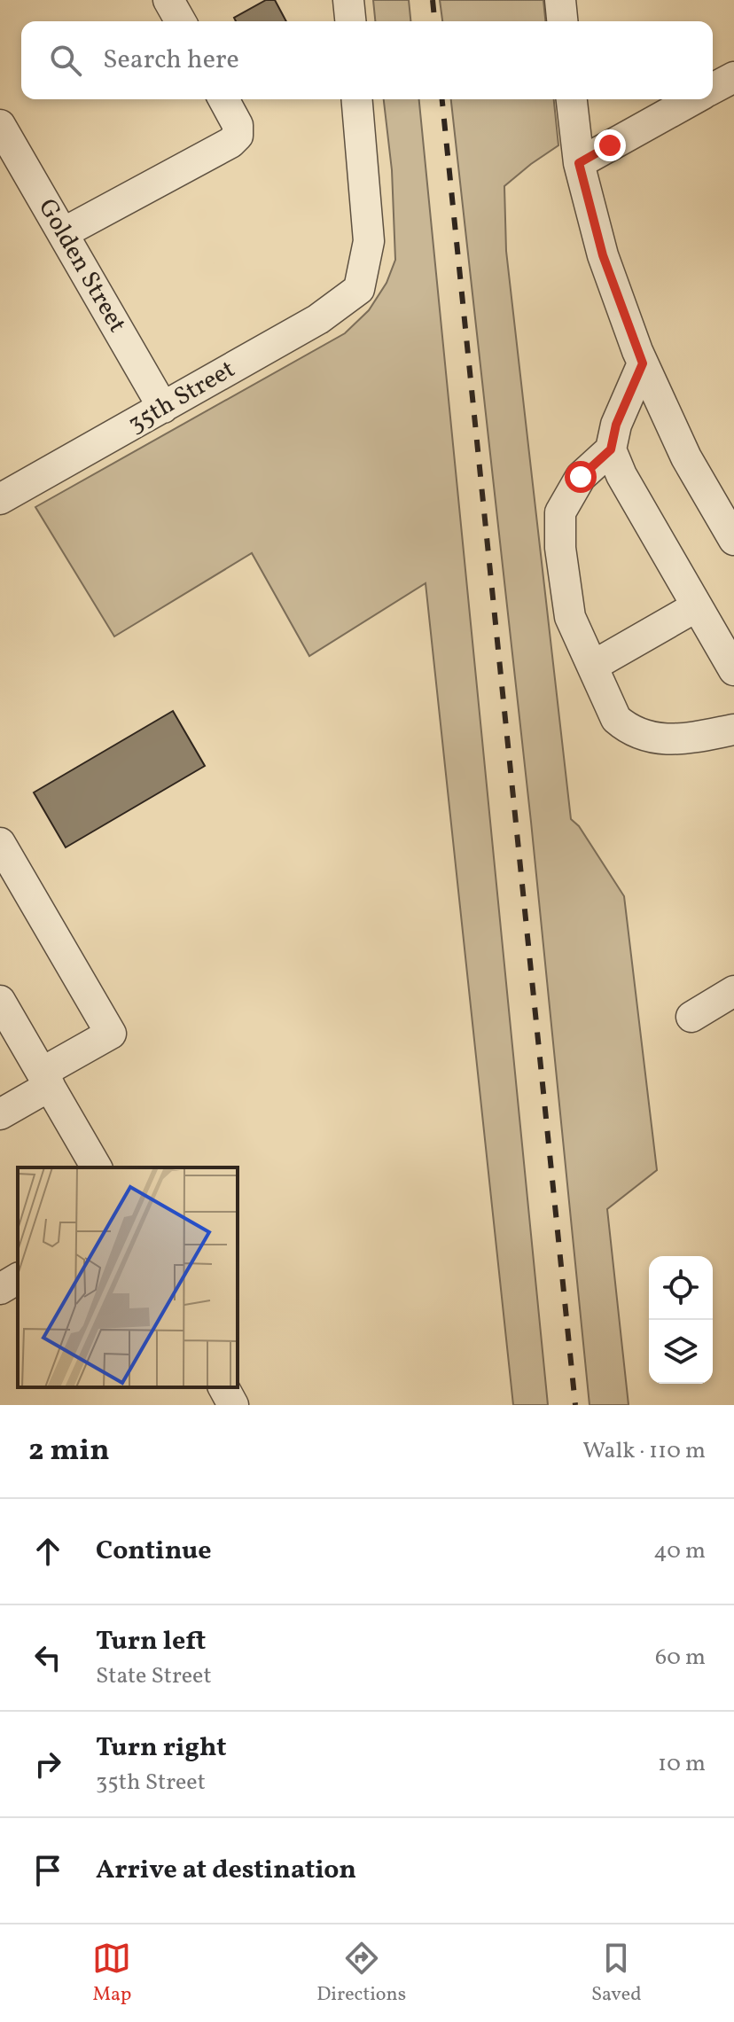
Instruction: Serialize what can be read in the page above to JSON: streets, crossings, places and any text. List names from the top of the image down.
{
  "streets": {
    "street": ["Golden Street", "35th Street"]
  },
  "crossings": [
    ["Golden Street", "35th Street"]
  ],
  "page": {
    "search": "Search here",
    "heading": ["2 min", "Walk · 110 m"],
    "list": [
      ["Continue", "40 m"],
      ["Turn left", "State Street", "60 m"],
      ["Turn right", "35th Street", "10 m"],
      "Arrive at destination"
    ],
    "nav": ["Map", "Directions", "Saved"]
  }
}
